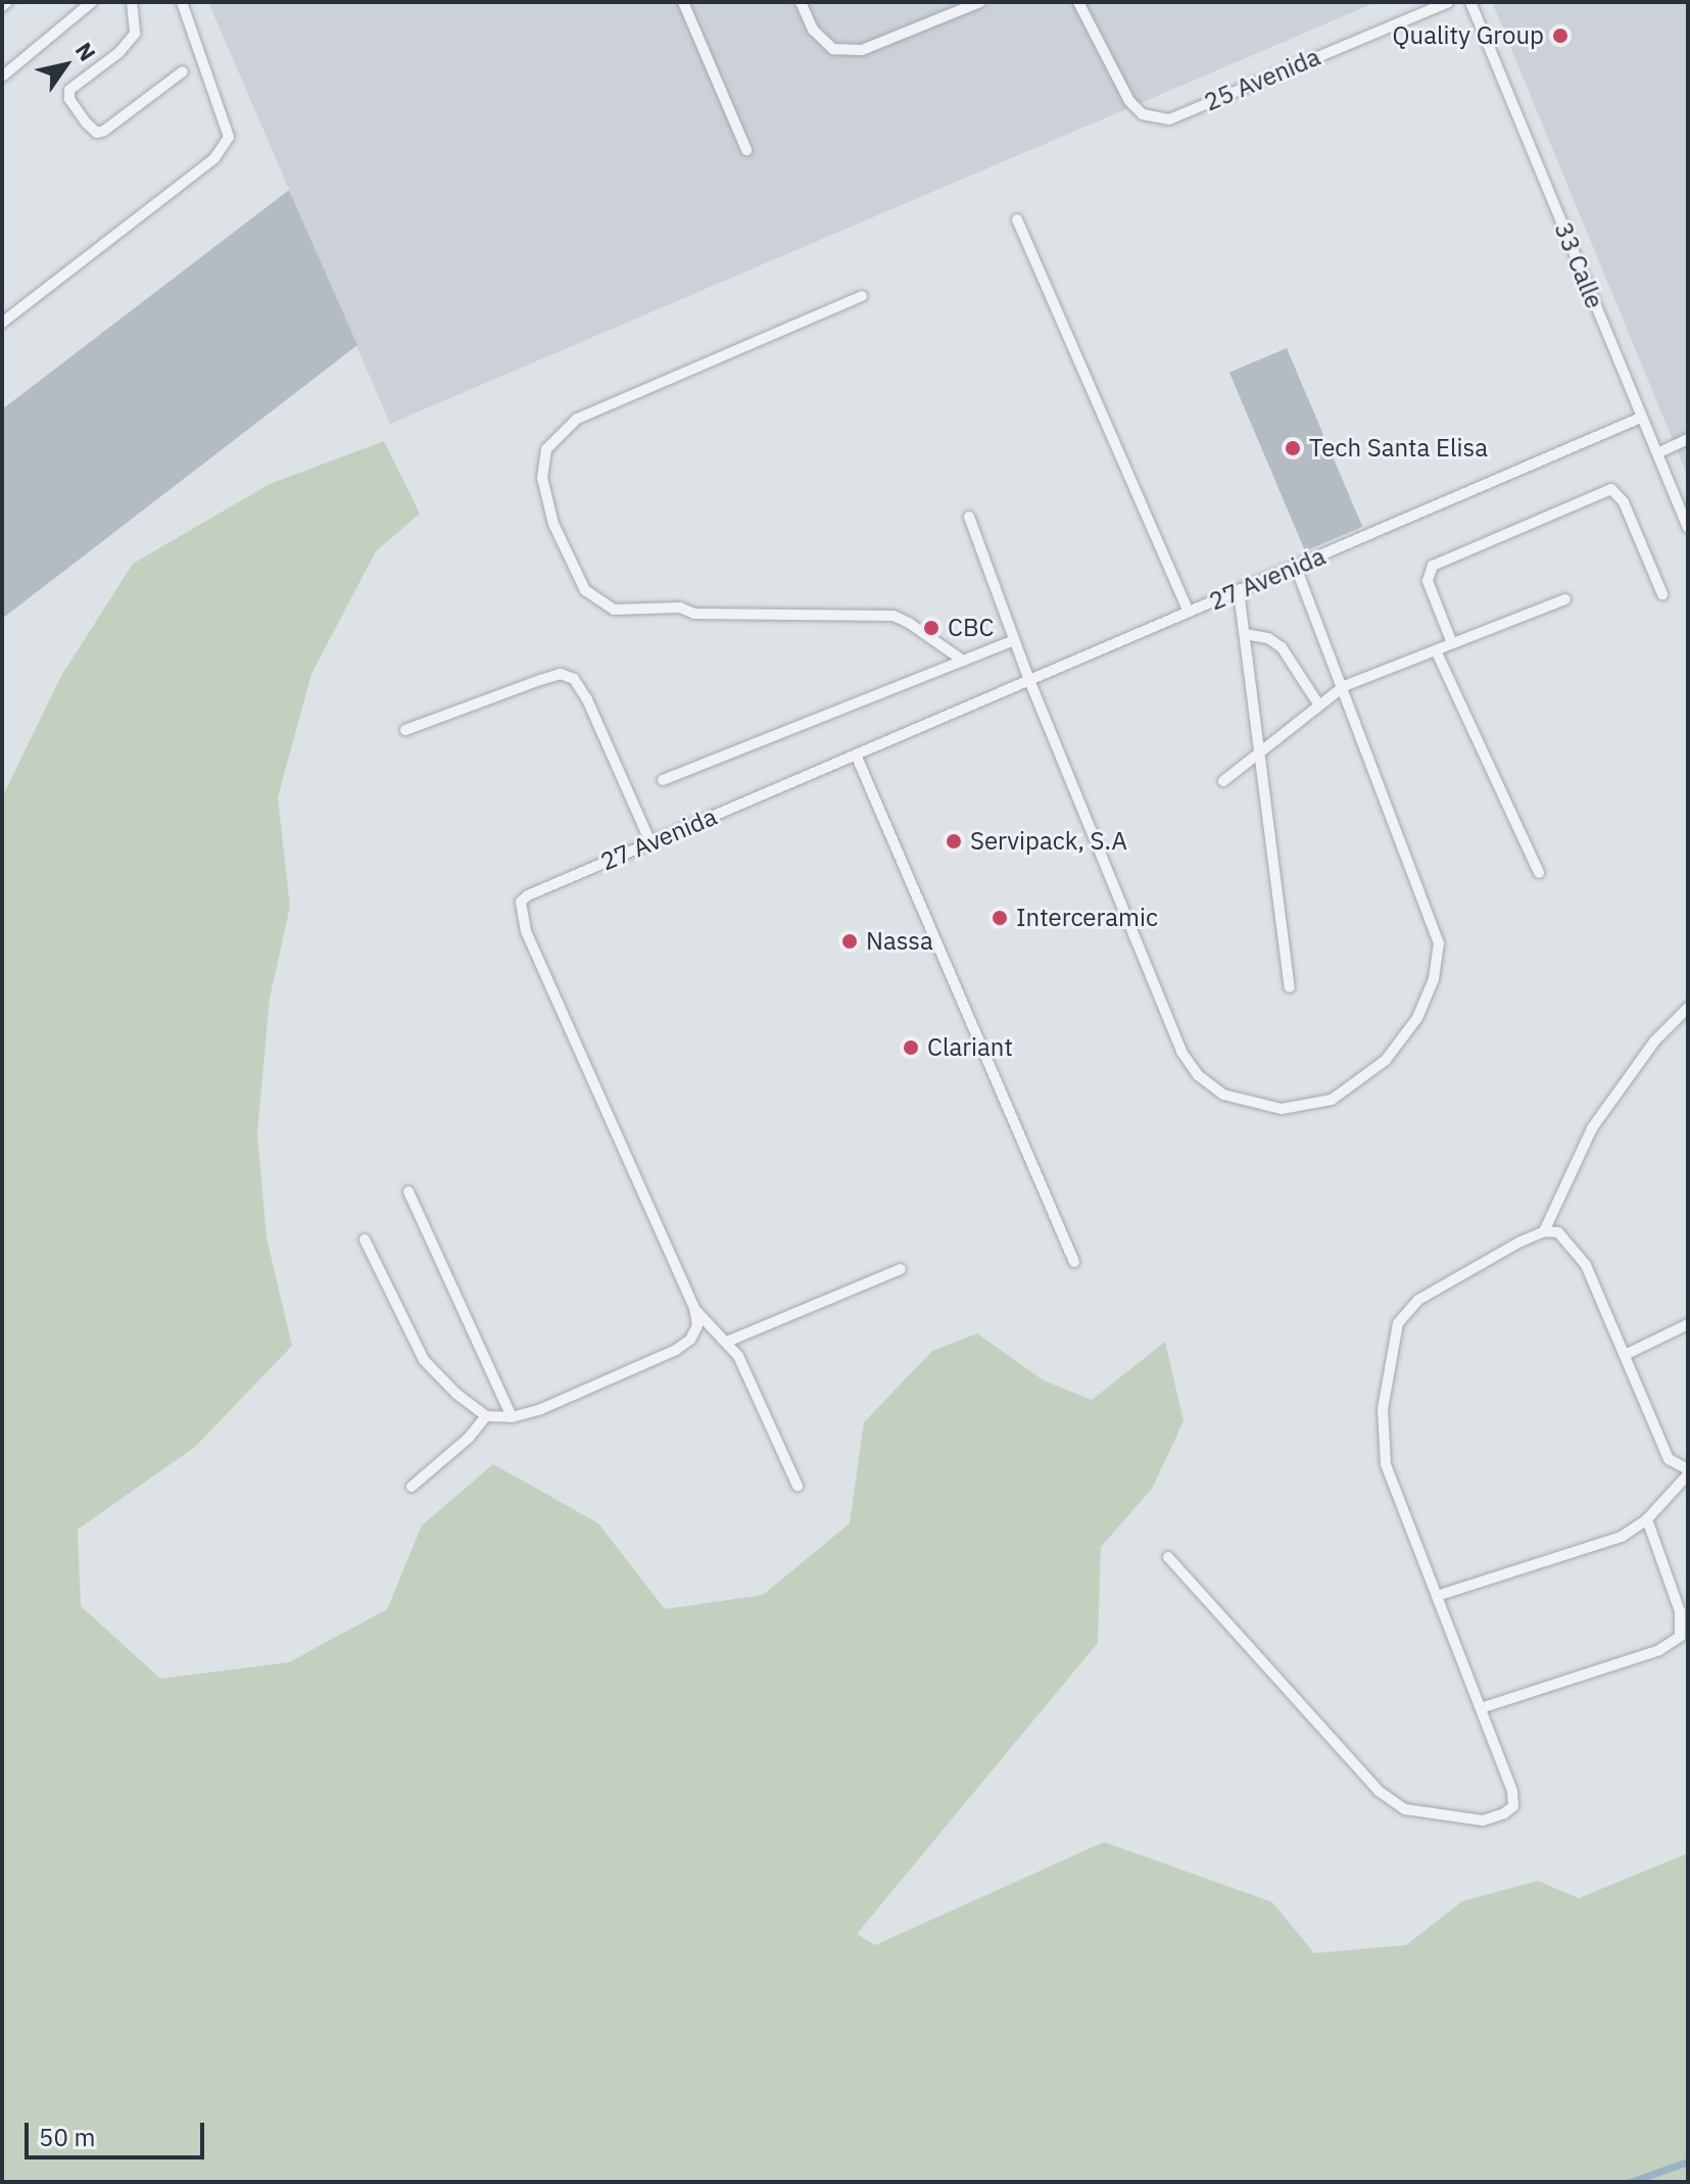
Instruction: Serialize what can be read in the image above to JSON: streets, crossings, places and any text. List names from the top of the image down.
{
  "streets": {
    "lane": ["25 Avenida", "33 Calle", "27 Avenida"]
  },
  "crossings": [
    ["33 Calle", "27 Avenida"]
  ],
  "places": [
    "Quality Group",
    "Tech Santa Elisa",
    "CBC",
    "Servipack, S.A",
    "Interceramic",
    "Nassa",
    "Clariant"
  ],
  "scale_bar": "50 m",
  "north": "top right"
}
